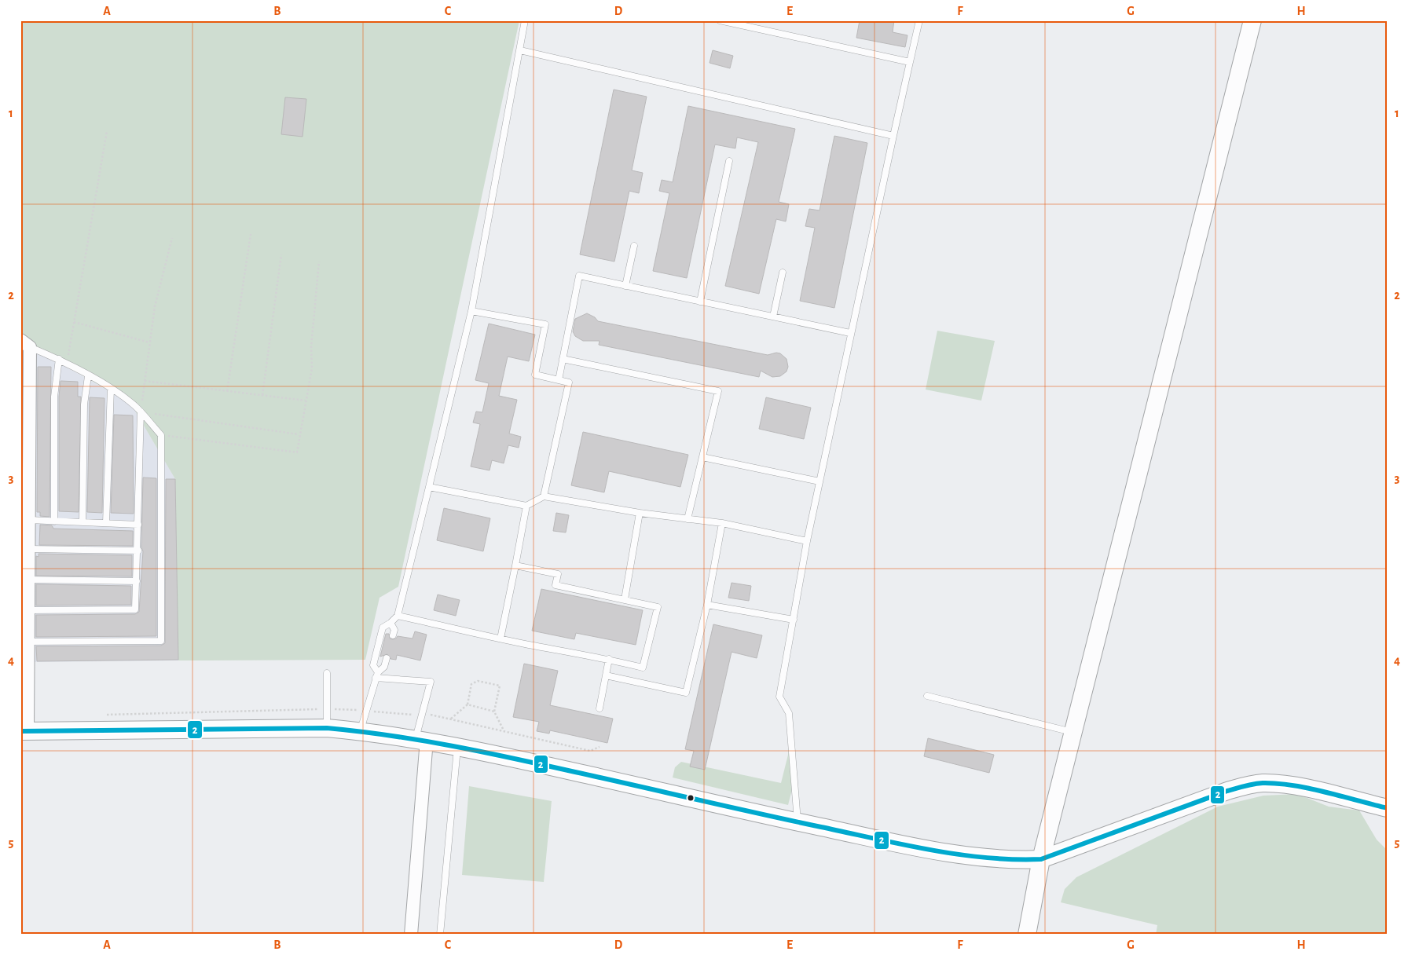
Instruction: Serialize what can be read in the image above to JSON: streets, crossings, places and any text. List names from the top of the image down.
{
  "lines": ["transit line 2"],
  "grid": {
    "columns": [
      "A",
      "B",
      "C",
      "D",
      "E",
      "F",
      "G",
      "H"
    ],
    "rows": [
      "1",
      "2",
      "3",
      "4",
      "5"
    ]
  }
}
